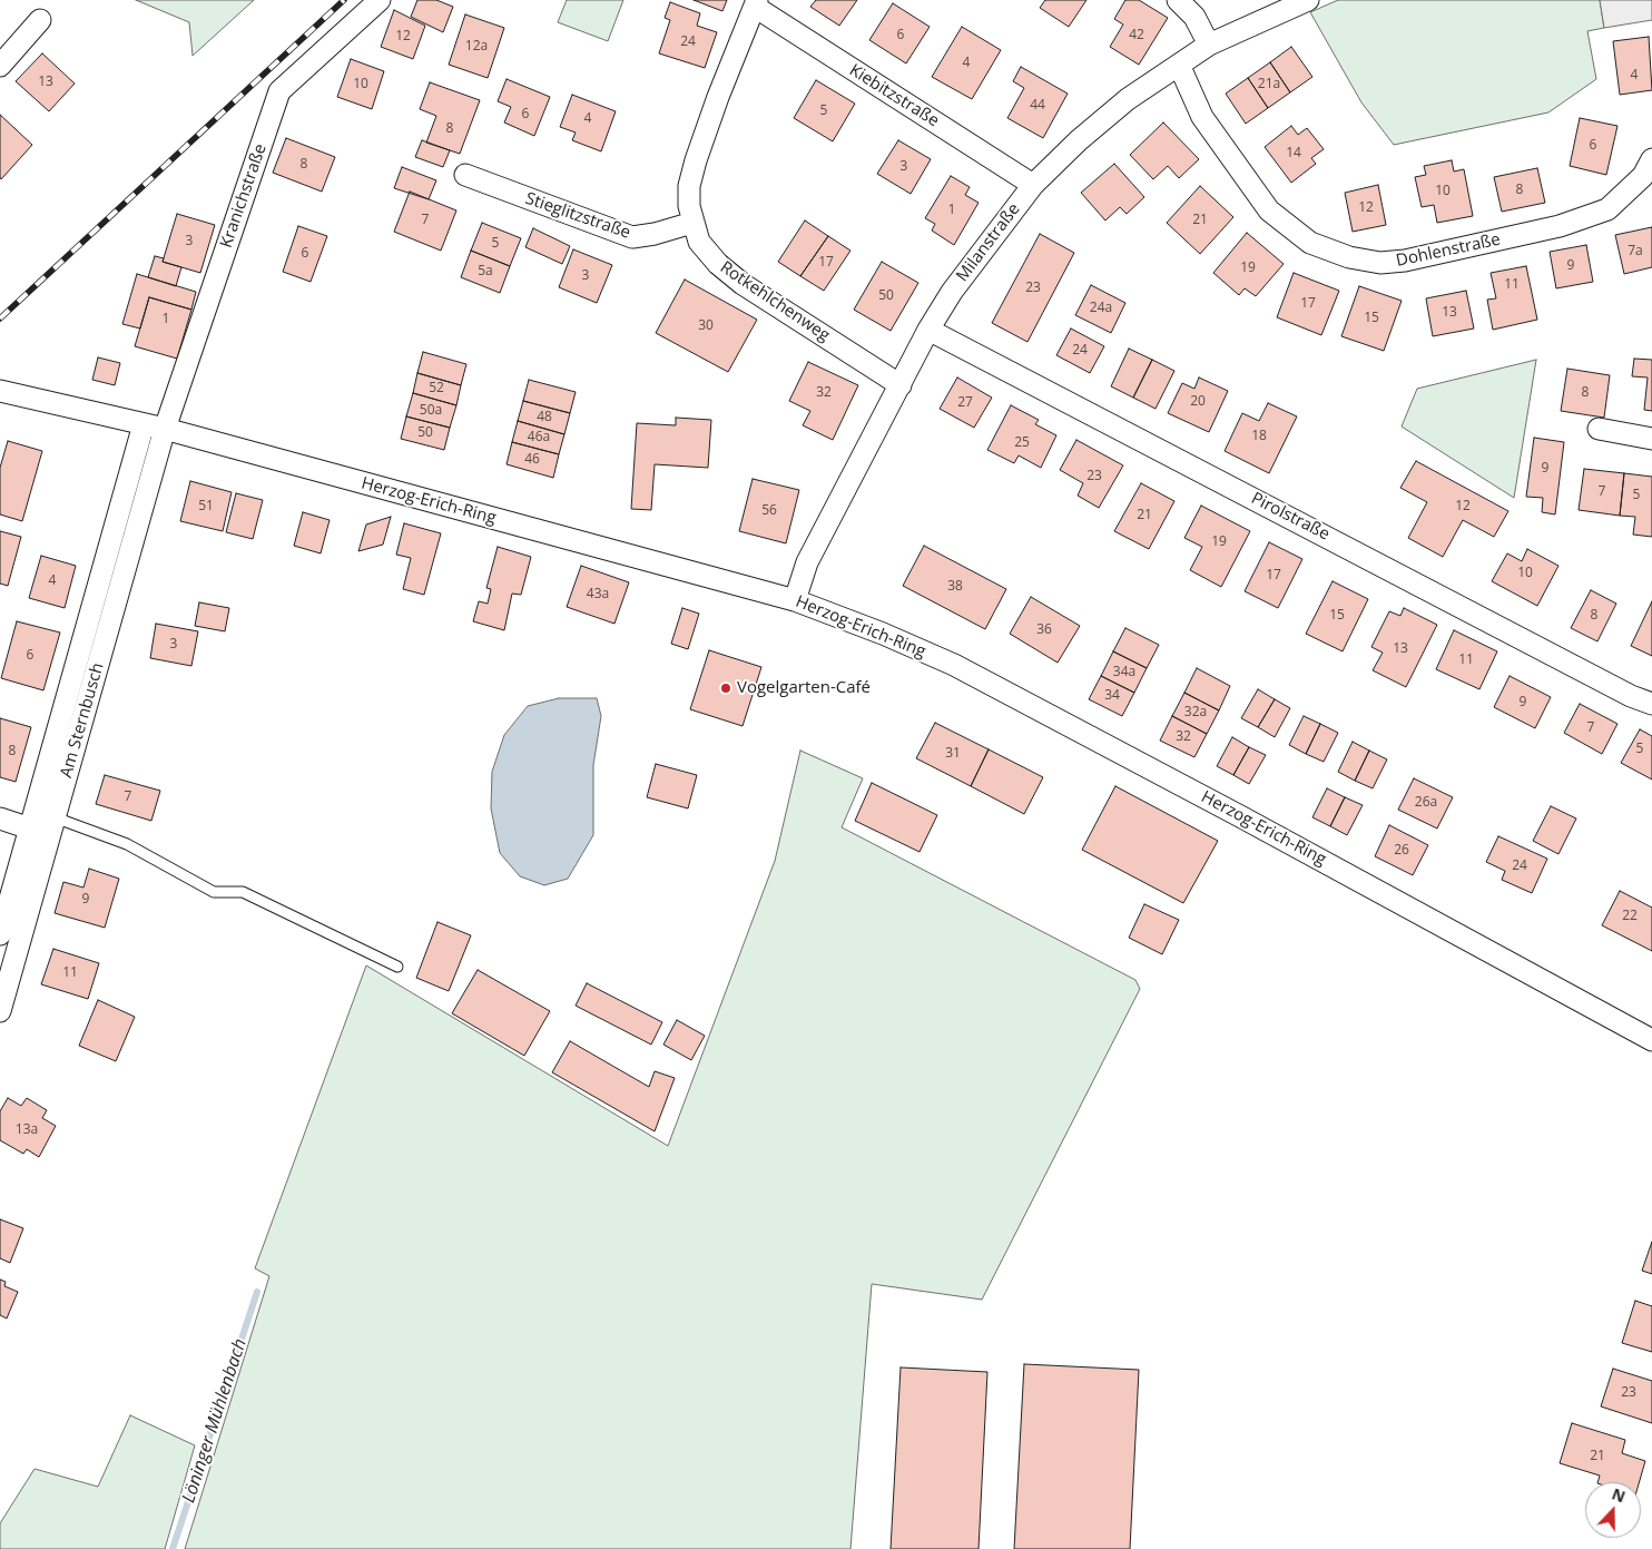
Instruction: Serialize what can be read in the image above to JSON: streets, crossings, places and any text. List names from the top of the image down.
{
  "streets": {
    "street": [
      "Kiebitzstraße",
      "Kranichstraße",
      "Stieglitzstraße",
      "Milanstraße",
      "Dohlenstraße",
      "Rotkehlchenweg",
      "Herzog-Erich-Ring",
      "Pirolstraße",
      "Am Sternbusch"
    ]
  },
  "crossings": [
    ["Kiebitzstraße", "Milanstraße"],
    ["Kiebitzstraße", "Rotkehlchenweg"],
    ["Kranichstraße", "Herzog-Erich-Ring"],
    ["Kranichstraße", "Am Sternbusch"],
    ["Stieglitzstraße", "Rotkehlchenweg"],
    ["Milanstraße", "Dohlenstraße"],
    ["Milanstraße", "Rotkehlchenweg"],
    ["Milanstraße", "Herzog-Erich-Ring"],
    ["Milanstraße", "Pirolstraße"],
    ["Herzog-Erich-Ring", "Am Sternbusch"]
  ],
  "water": ["Löninger Mühlenbach"],
  "places": ["Vogelgarten-Café"],
  "house_numbers": [
    "6",
    "42",
    "12",
    "24",
    "12a",
    "4",
    "4",
    "13",
    "10",
    "21a",
    "44",
    "5",
    "6",
    "4",
    "8",
    "6",
    "14",
    "8",
    "3",
    "8",
    "10",
    "12",
    "1",
    "7",
    "21",
    "3",
    "5",
    "7a",
    "6",
    "17",
    "9",
    "19",
    "5a",
    "3",
    "11",
    "23",
    "50",
    "17",
    "24a",
    "13",
    "15",
    "1",
    "30",
    "24",
    "52",
    "32",
    "8",
    "20",
    "27",
    "50a",
    "48",
    "50",
    "18",
    "46a",
    "25",
    "46",
    "9",
    "23",
    "7",
    "5",
    "51",
    "12",
    "56",
    "21",
    "19",
    "10",
    "17",
    "4",
    "38",
    "43a",
    "15",
    "8",
    "36",
    "3",
    "13",
    "6",
    "11",
    "34a",
    "34",
    "9",
    "32a",
    "7",
    "32",
    "5",
    "8",
    "31",
    "7",
    "26a",
    "26",
    "24",
    "9",
    "22",
    "11",
    "13a",
    "23",
    "21"
  ],
  "north": "top"
}
